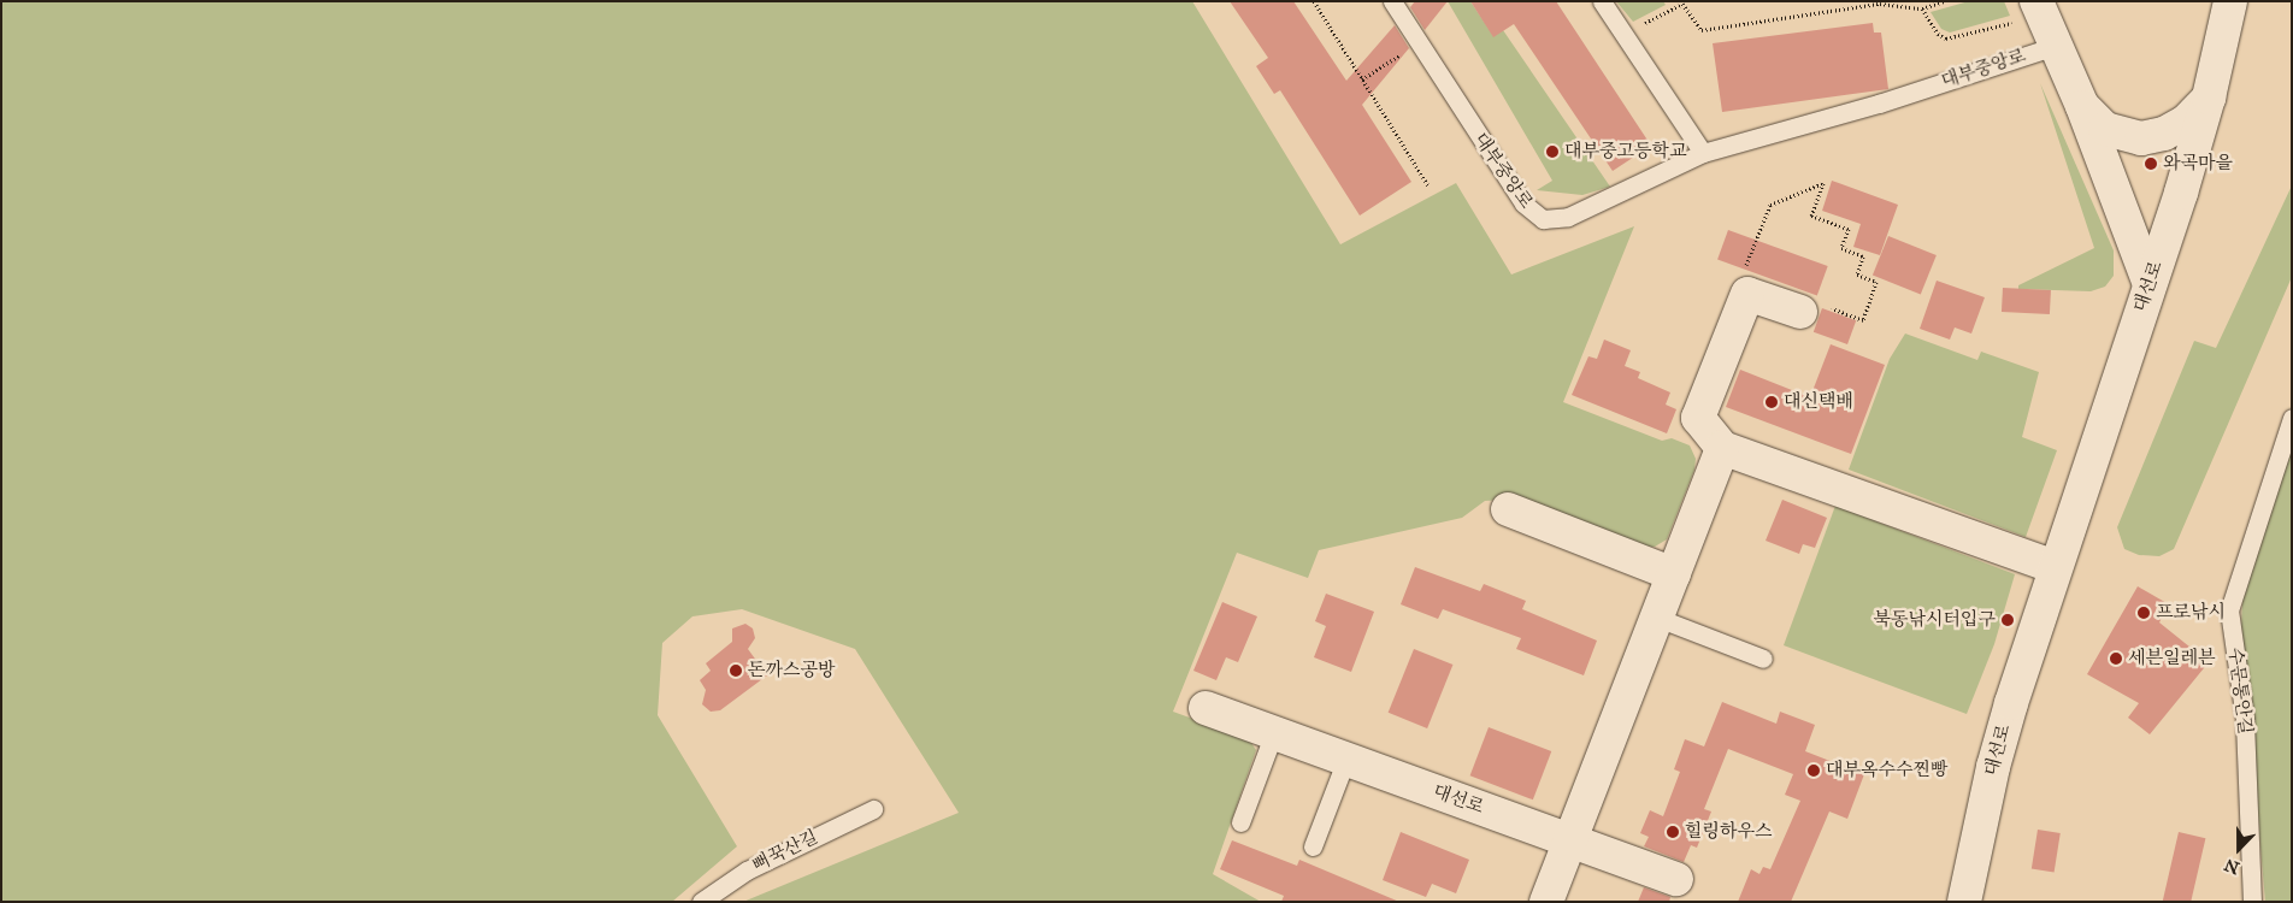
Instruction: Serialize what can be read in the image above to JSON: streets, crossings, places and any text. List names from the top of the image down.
{
  "streets": {
    "street": ["대선로"],
    "lane": ["대부중앙로", "수문통안길", "뻐꾹산길"]
  },
  "places": [
    "대부중고등학교",
    "와곡마을",
    "대신택배",
    "프로낚시",
    "북동낚시터입구",
    "세븐일레븐",
    "돈까스공방",
    "대부옥수수찐빵",
    "힐링하우스"
  ],
  "north": "bottom"
}
